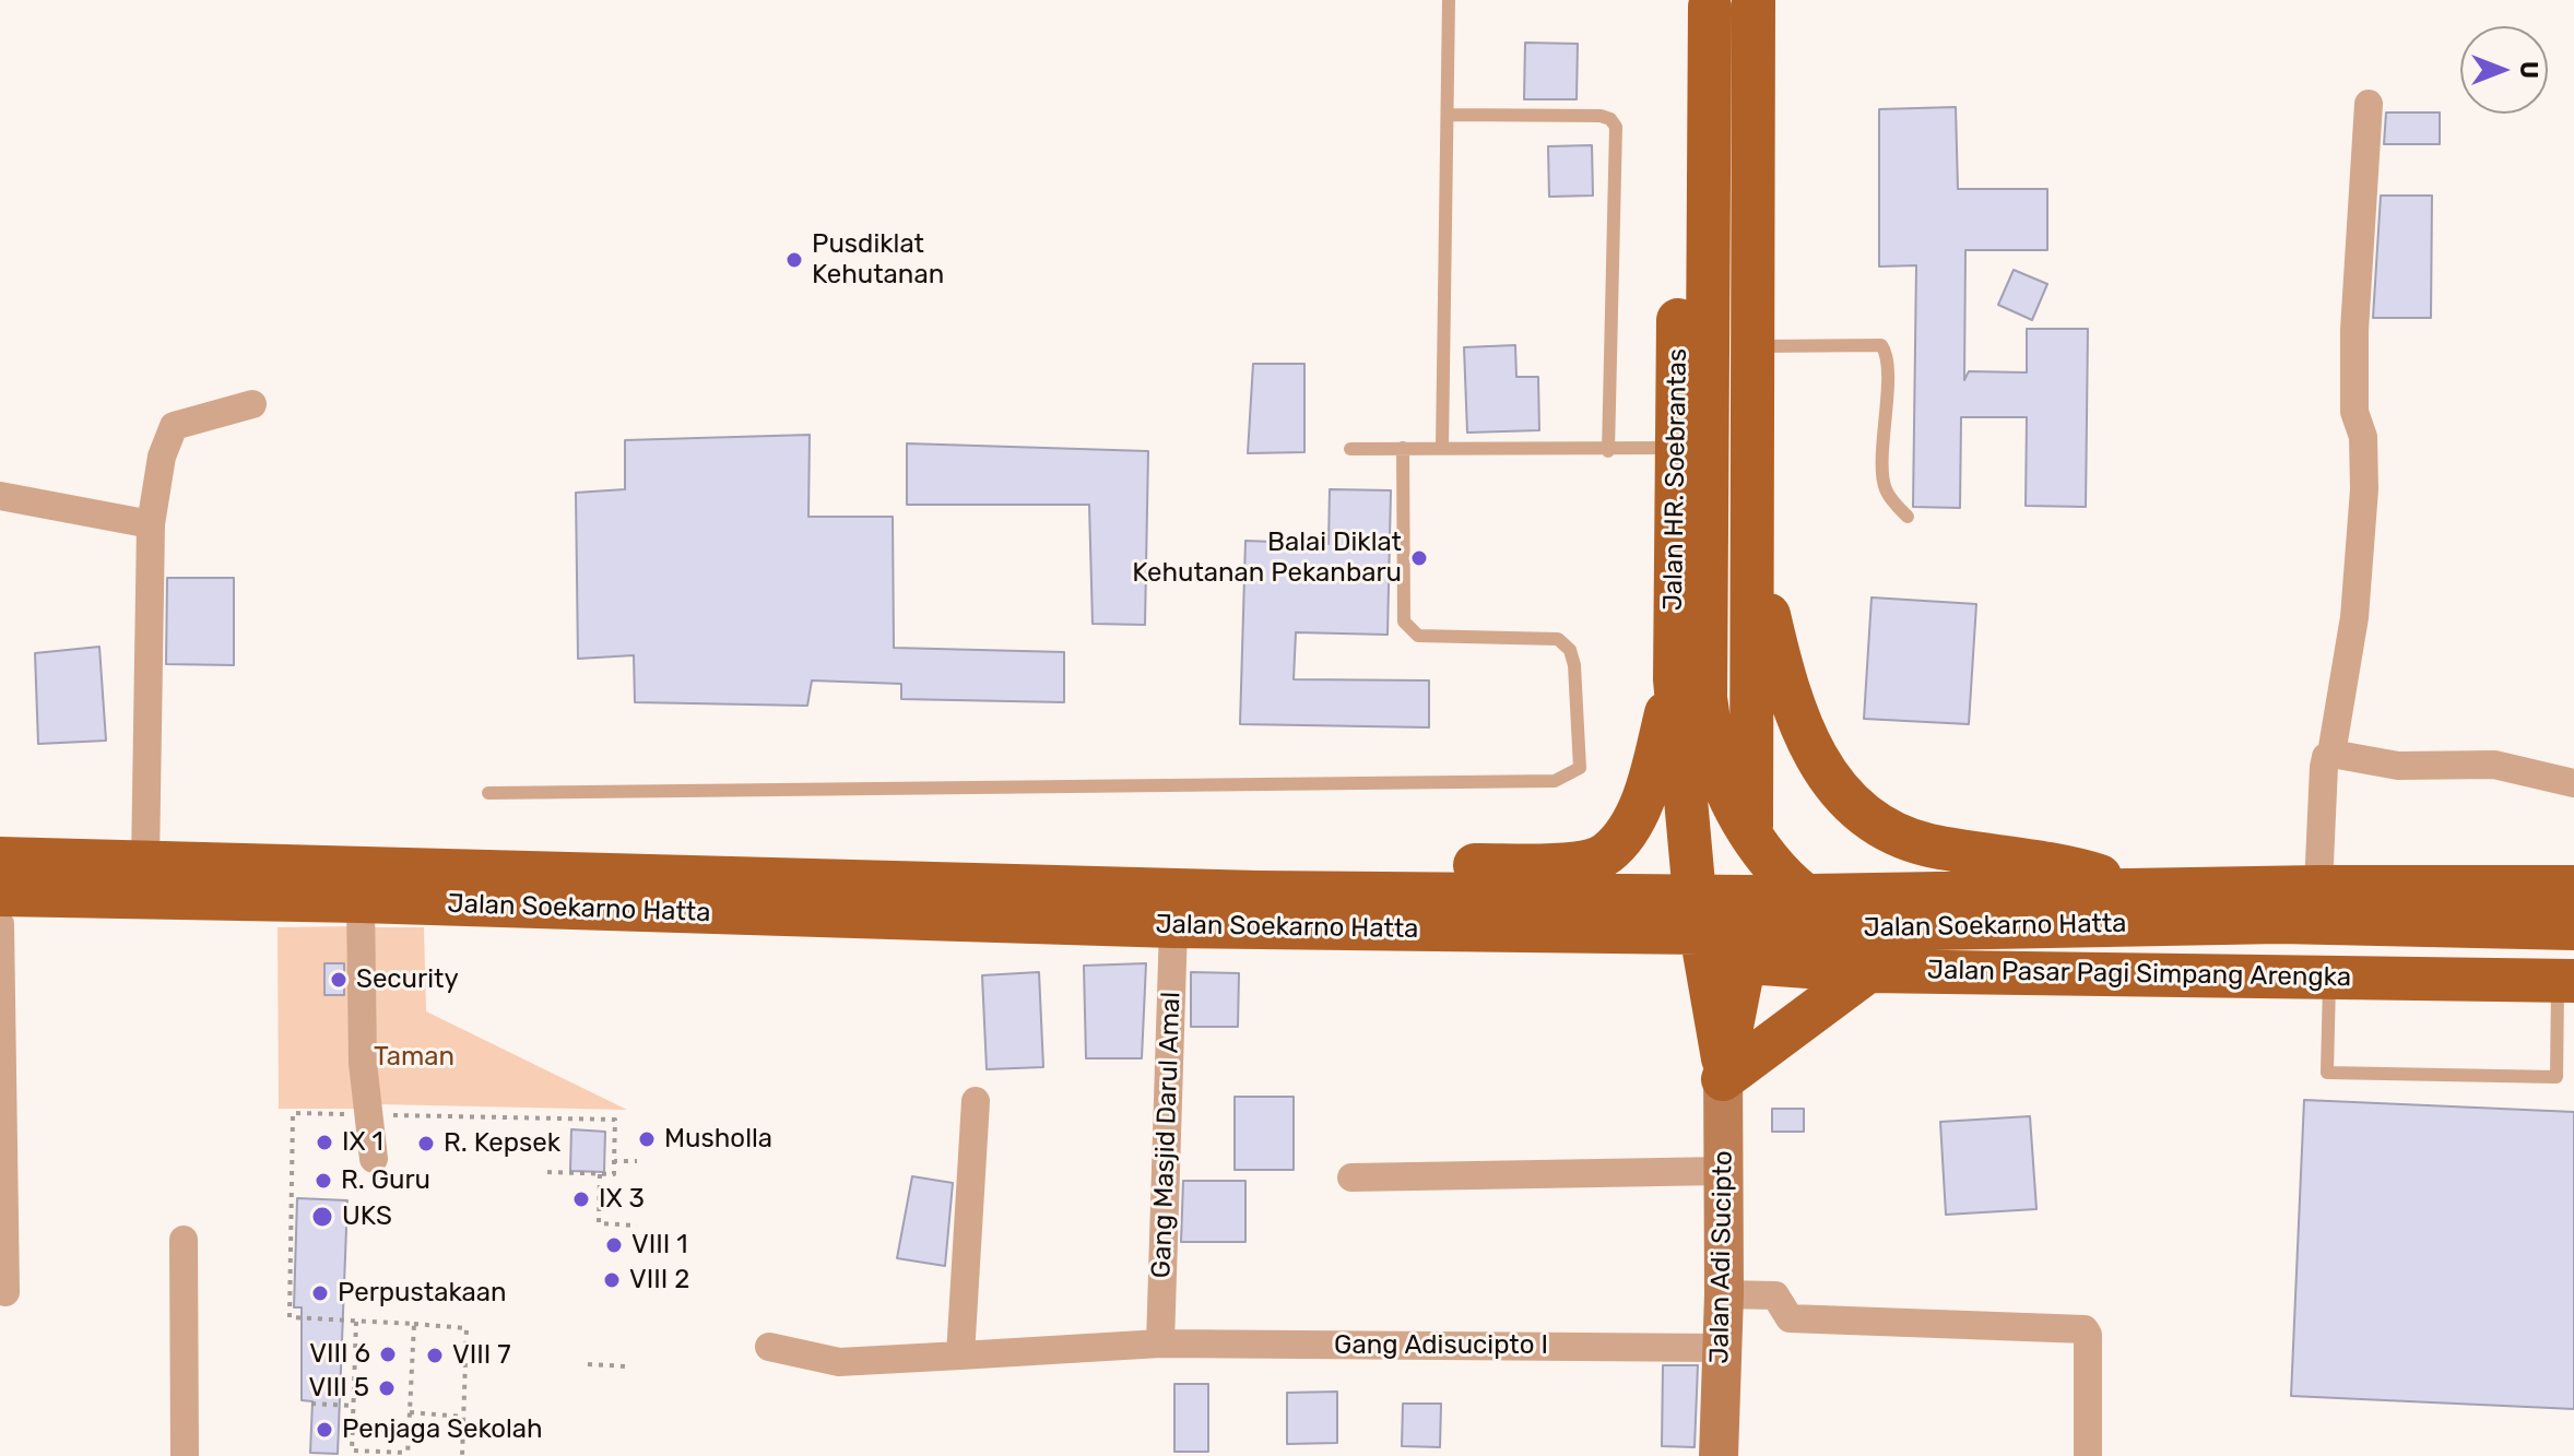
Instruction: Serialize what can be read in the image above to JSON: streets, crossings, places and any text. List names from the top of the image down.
{
  "streets": {
    "main road": [
      "Jalan HR. Soebrantas",
      "Jalan Soekarno Hatta",
      "Jalan Pasar Pagi Simpang Arengka",
      "Jalan Adi Sucipto"
    ],
    "street": ["Gang Masjid Darul Amal", "Gang Adisucipto I"]
  },
  "crossings": [
    ["Jalan HR. Soebrantas", "Jalan Soekarno Hatta"],
    ["Jalan HR. Soebrantas", "Jalan Pasar Pagi Simpang Arengka"],
    ["Jalan HR. Soebrantas", "Jalan Adi Sucipto"],
    ["Jalan Soekarno Hatta", "Jalan Pasar Pagi Simpang Arengka"],
    ["Jalan Soekarno Hatta", "Gang Masjid Darul Amal"],
    ["Jalan Soekarno Hatta", "Jalan Adi Sucipto"],
    ["Jalan Pasar Pagi Simpang Arengka", "Jalan Adi Sucipto"],
    ["Gang Masjid Darul Amal", "Gang Adisucipto I"],
    ["Jalan Adi Sucipto", "Gang Adisucipto I"]
  ],
  "parks": ["Taman"],
  "places": [
    "Pusdiklat Kehutanan",
    "Balai Diklat Kehutanan Pekanbaru",
    "Security",
    "Musholla",
    "IX 1",
    "R. Kepsek",
    "R. Guru",
    "IX 3",
    "UKS",
    "VIII 1",
    "VIII 2",
    "Perpustakaan",
    "VIII 6",
    "VIII 7",
    "VIII 5",
    "Penjaga Sekolah"
  ],
  "north": "right"
}
